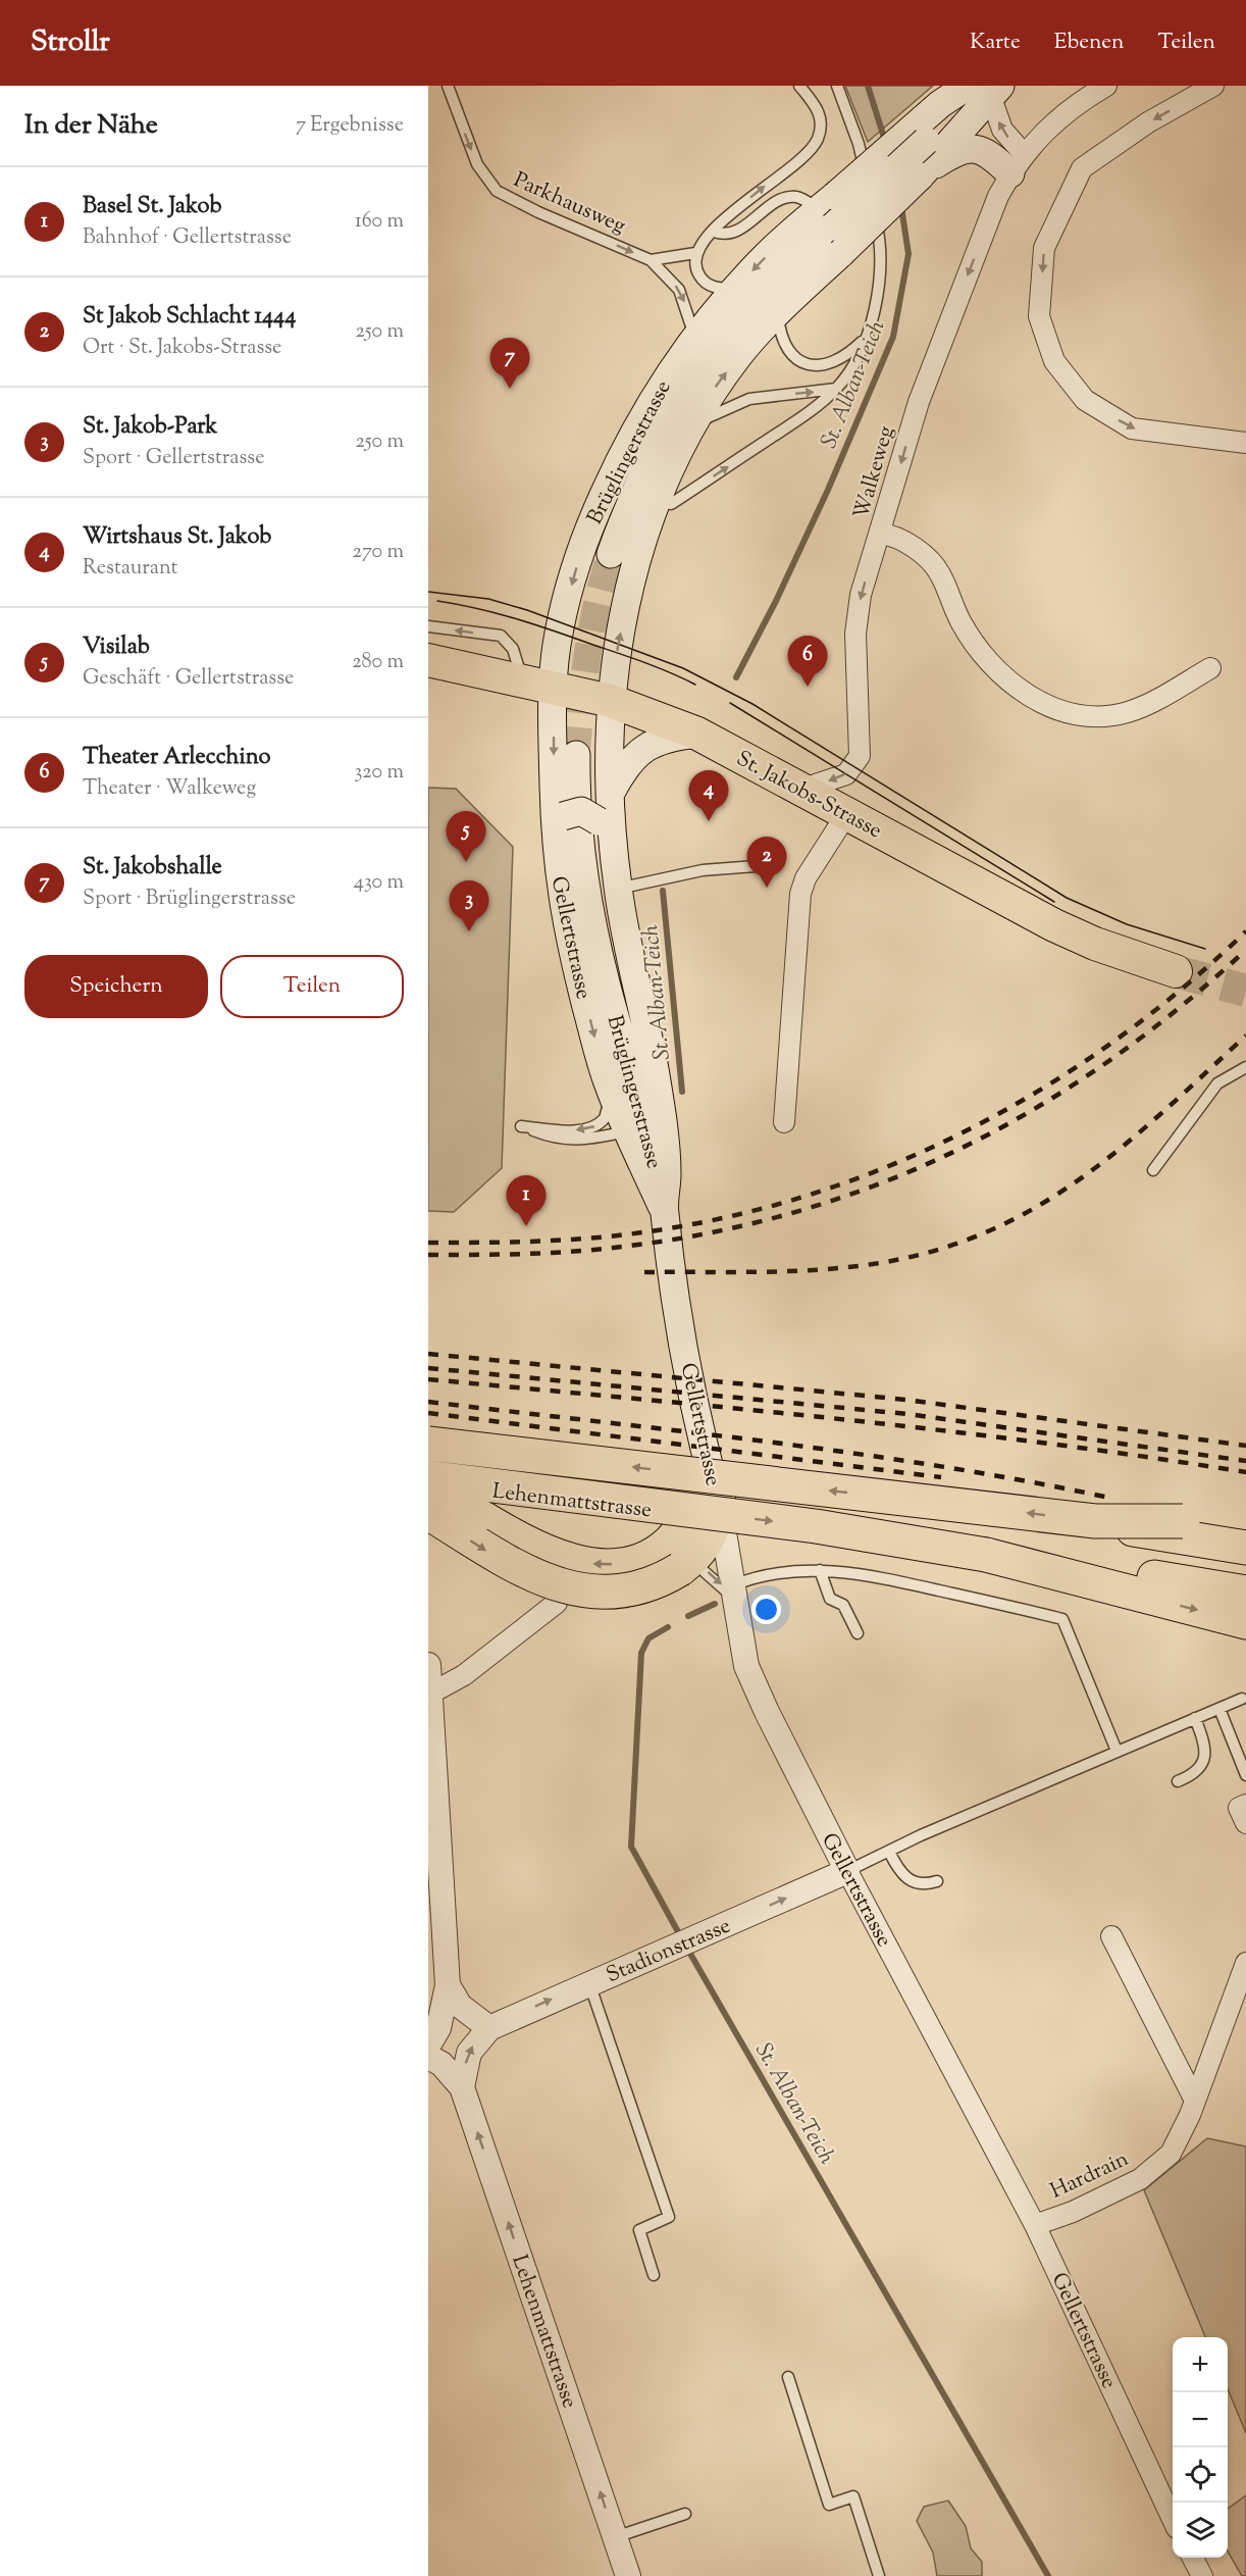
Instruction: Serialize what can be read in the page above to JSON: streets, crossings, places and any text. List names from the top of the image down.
{
  "streets": {
    "main road": ["Brüglingerstrasse", "St. Jakobs-Strasse", "Gellertstrasse"],
    "street": [
      "Walkeweg",
      "Lehenmattstrasse",
      "Stadionstrasse",
      "Hardrain"
    ],
    "lane": ["Parkhausweg"]
  },
  "crossings": [
    ["Parkhausweg", "Brüglingerstrasse"],
    ["Brüglingerstrasse", "St. Jakobs-Strasse"],
    ["Brüglingerstrasse", "Gellertstrasse"],
    ["Walkeweg", "St. Jakobs-Strasse"],
    ["St. Jakobs-Strasse", "Gellertstrasse"],
    ["Gellertstrasse", "Lehenmattstrasse"],
    ["Gellertstrasse", "Stadionstrasse"],
    ["Gellertstrasse", "Hardrain"]
  ],
  "one_way": [
    "Parkhausweg",
    "Walkeweg",
    "Lehenmattstrasse",
    "Stadionstrasse"
  ],
  "water": ["St. Alban-Teich"],
  "page": {
    "header": "Strollr",
    "nav": ["Karte", "Ebenen", "Teilen"],
    "heading": ["In der Nähe", "7 Ergebnisse"],
    "list": [
      {
        "mark": "1",
        "name": "Basel St. Jakob",
        "note": "Bahnhof · Gellertstrasse",
        "value": "160 m"
      },
      {
        "mark": "2",
        "name": "St Jakob Schlacht 1444",
        "note": "Ort · St. Jakobs-Strasse",
        "value": "250 m"
      },
      {
        "mark": "3",
        "name": "St. Jakob-Park",
        "note": "Sport · Gellertstrasse",
        "value": "250 m"
      },
      {
        "mark": "4",
        "name": "Wirtshaus St. Jakob",
        "note": "Restaurant",
        "value": "270 m"
      },
      {
        "mark": "5",
        "name": "Visilab",
        "note": "Geschäft · Gellertstrasse",
        "value": "280 m"
      },
      {
        "mark": "6",
        "name": "Theater Arlecchino",
        "note": "Theater · Walkeweg",
        "value": "320 m"
      },
      {
        "mark": "7",
        "name": "St. Jakobshalle",
        "note": "Sport · Brüglingerstrasse",
        "value": "430 m"
      }
    ],
    "pins": [
      "7",
      "6",
      "4",
      "5",
      "2",
      "3",
      "1"
    ],
    "buttons": ["Speichern", "Teilen"],
    "map_buttons": ["+", "−"]
  }
}
